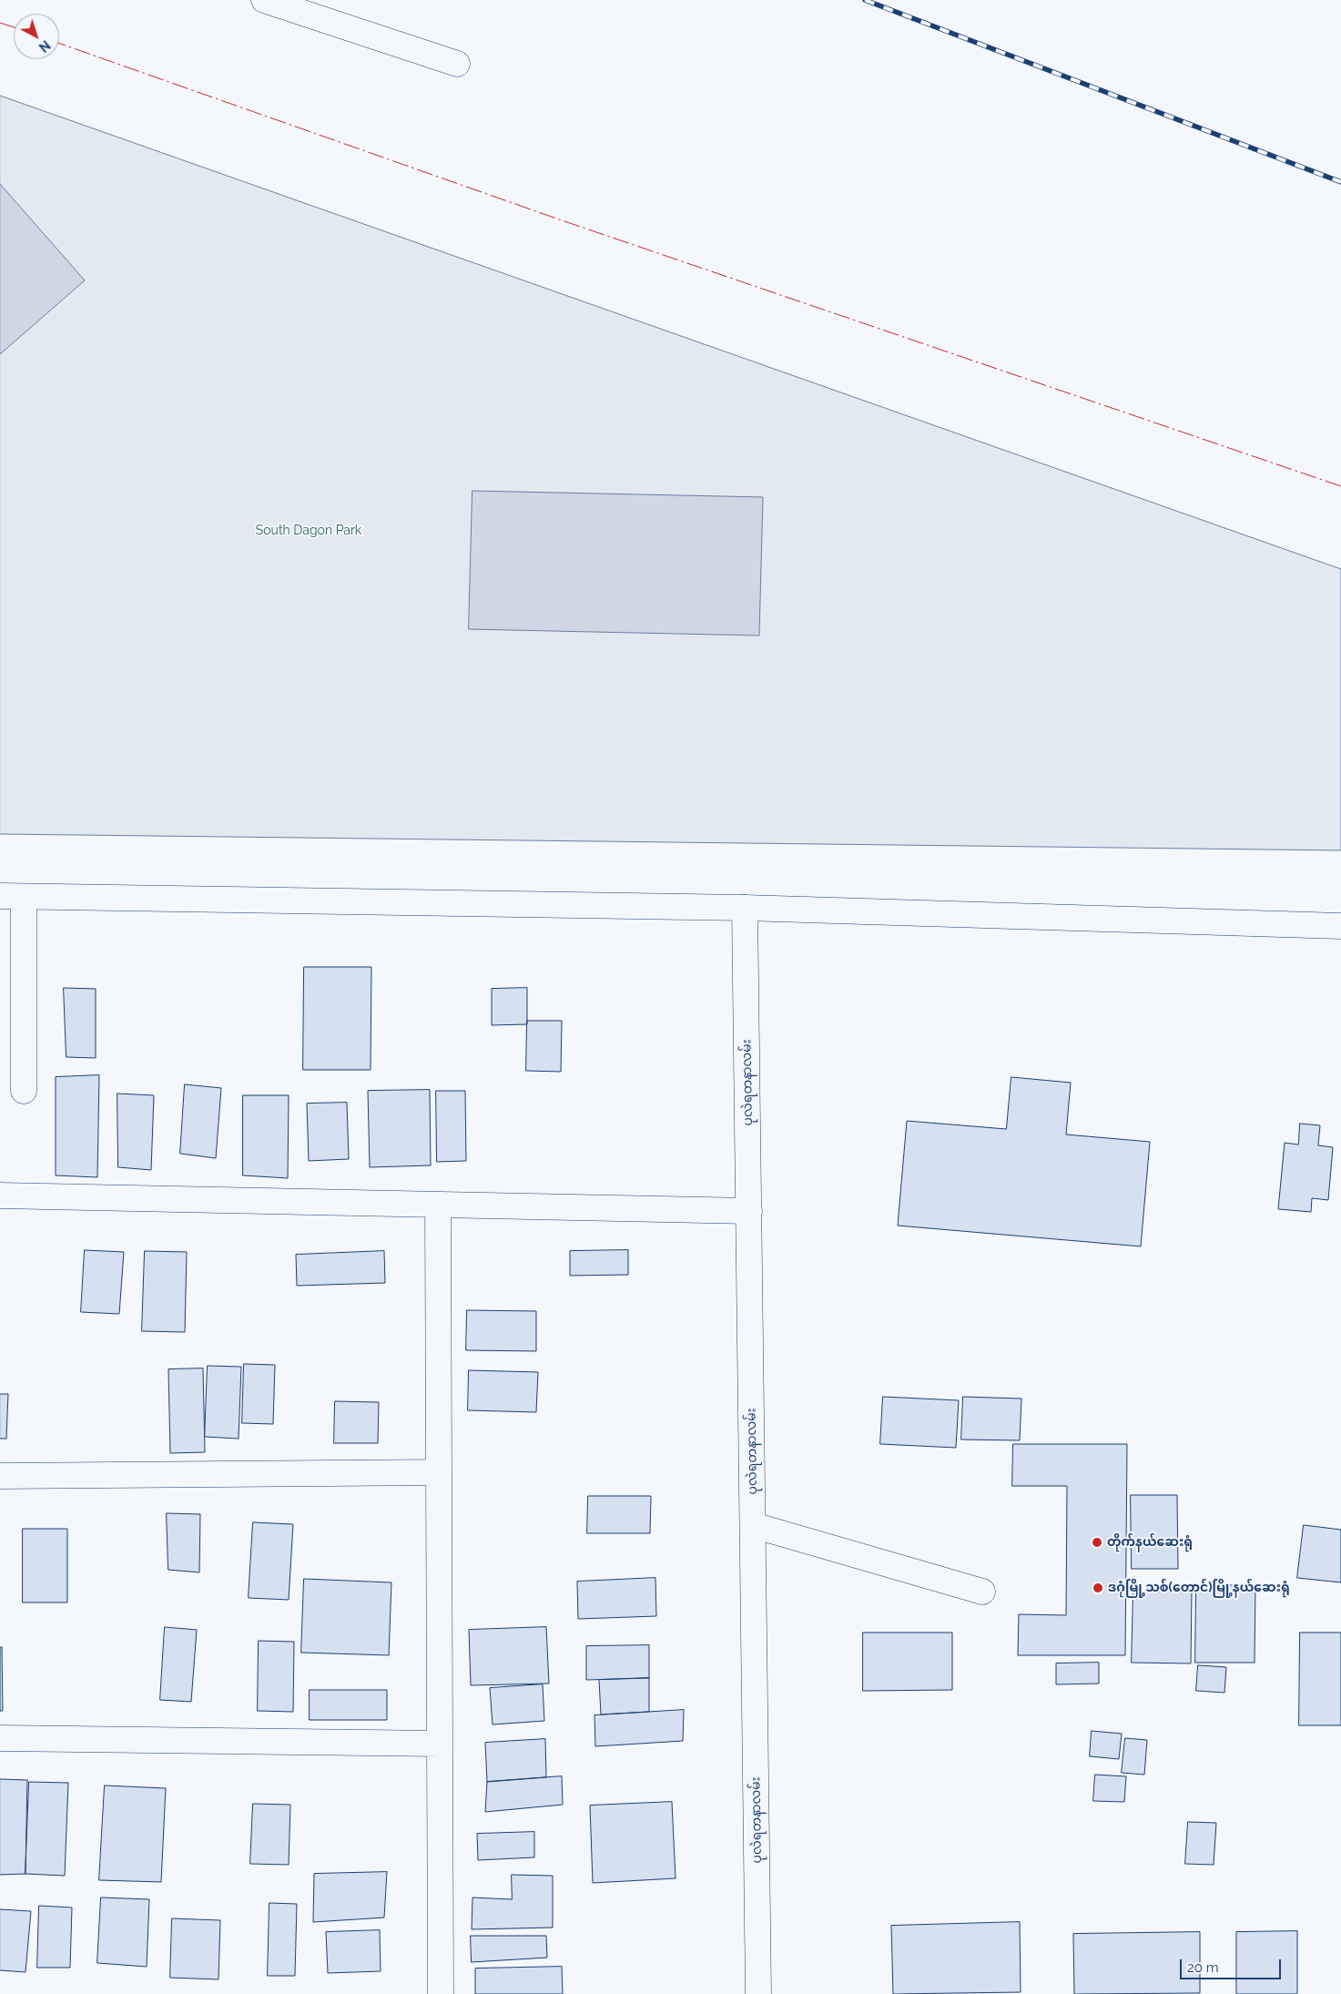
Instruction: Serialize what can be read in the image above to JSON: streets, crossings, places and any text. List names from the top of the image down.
{
  "streets": {
    "street": ["ပုလဲရတနာလမ်း"]
  },
  "parks": ["South Dagon Park"],
  "places": ["တိုက်နယ်ဆေးရုံ", "ဒဂုံမြို့သစ်(တောင်)မြို့နယ်ဆေးရုံ"],
  "scale_bar": "20 m",
  "north": "bottom right"
}
